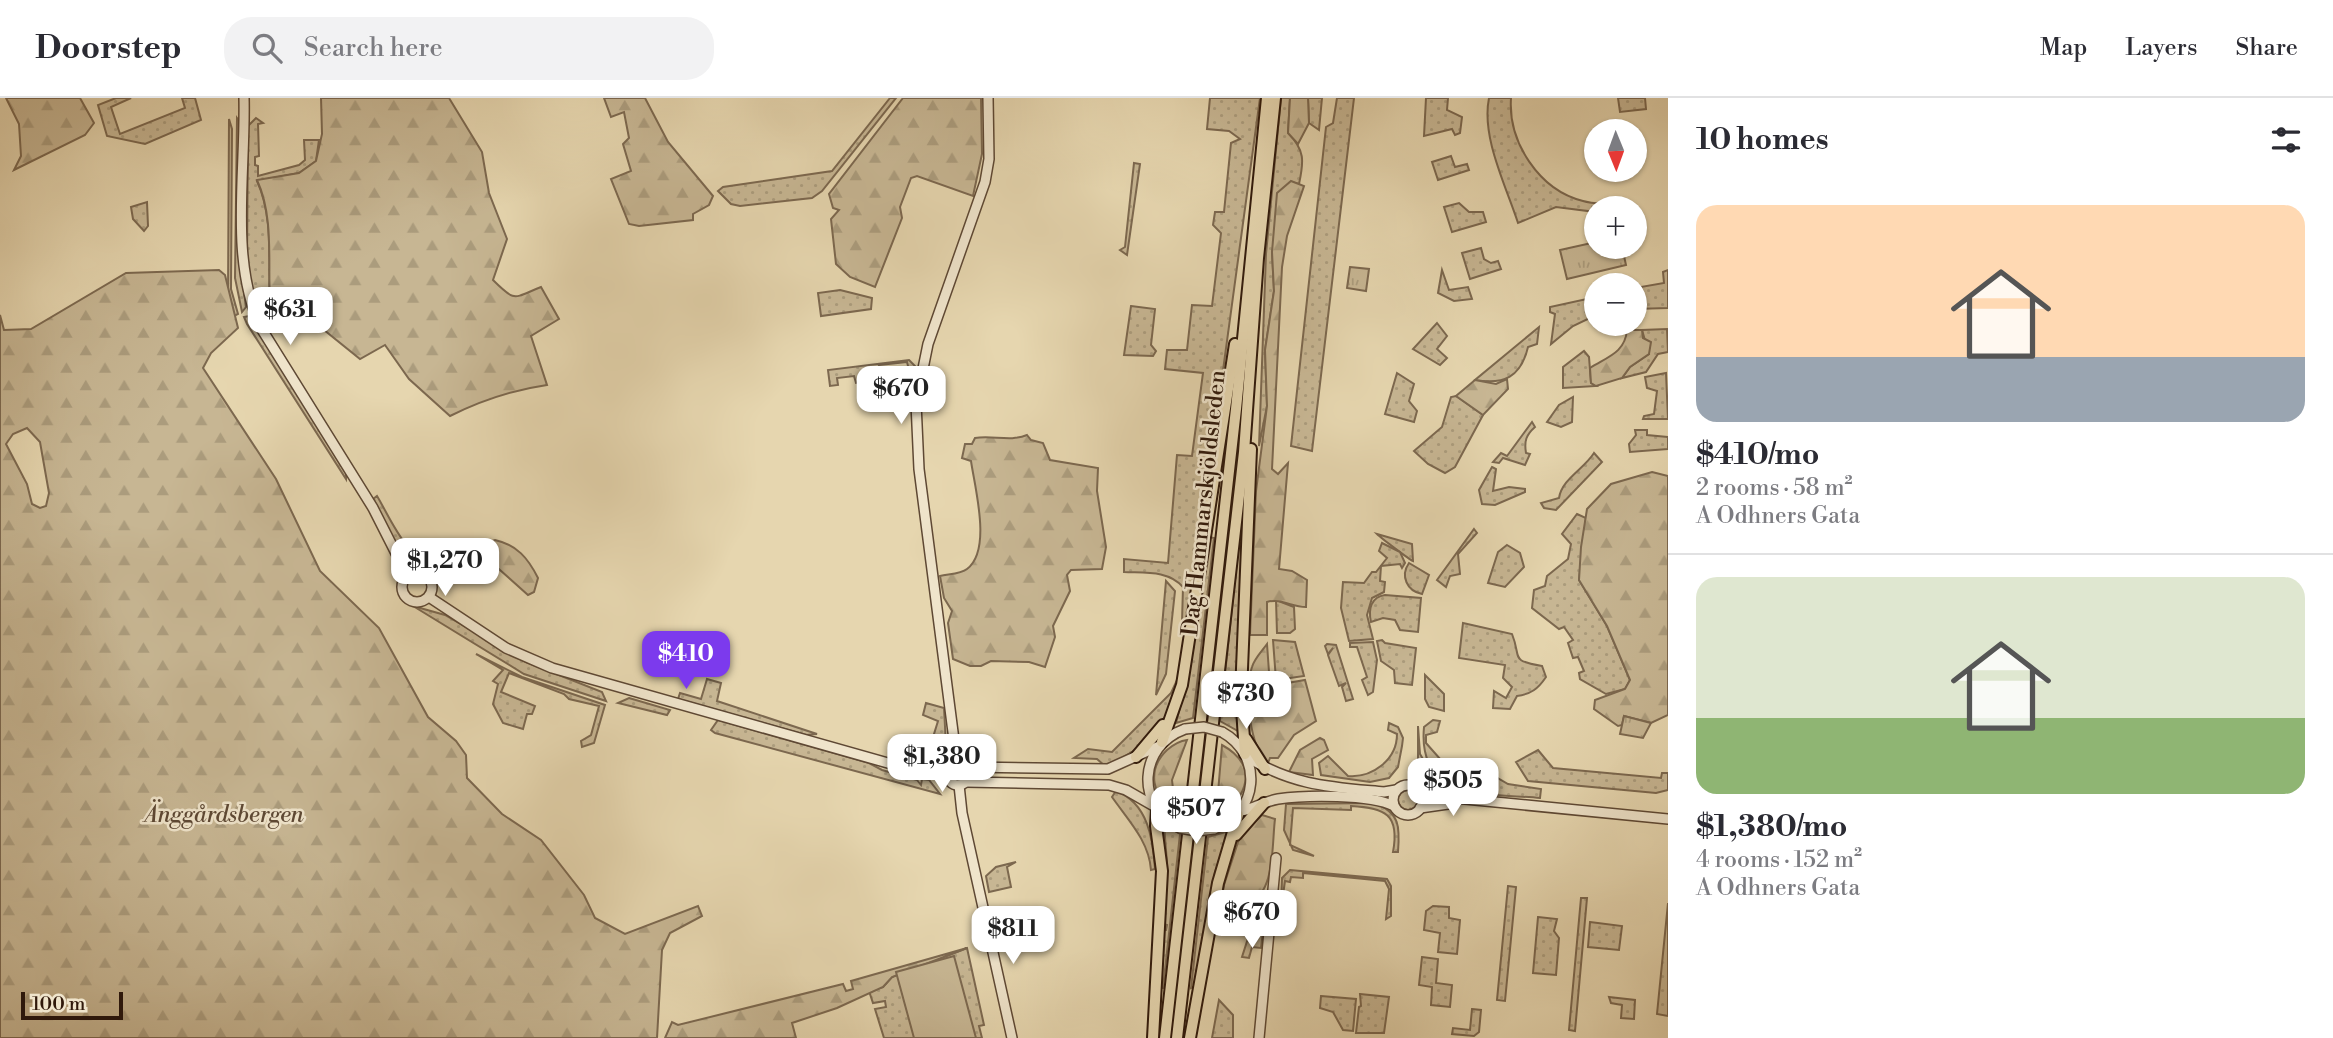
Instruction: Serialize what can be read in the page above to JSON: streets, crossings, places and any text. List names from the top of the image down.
{
  "streets": {
    "main road": ["Dag Hammarskjöldsleden"]
  },
  "parks": ["Änggårdsbergen"],
  "scale_bar": "100 m",
  "north": "bottom",
  "page": {
    "header": "Doorstep",
    "search": "Search here",
    "nav": ["Map", "Layers", "Share"],
    "heading": "10 homes",
    "map_buttons": ["+", "−"],
    "list": [
      {
        "name": "$410/mo",
        "note": "2 rooms · 58 m² · A Odhners Gata"
      },
      {
        "name": "$1,380/mo",
        "note": "4 rooms · 152 m² · A Odhners Gata"
      }
    ],
    "price": [
      "$631",
      "$670",
      "$1,270",
      "$410",
      "$730",
      "$1,380",
      "$505",
      "$507",
      "$670",
      "$811"
    ],
    "scale": "100 m"
  }
}
